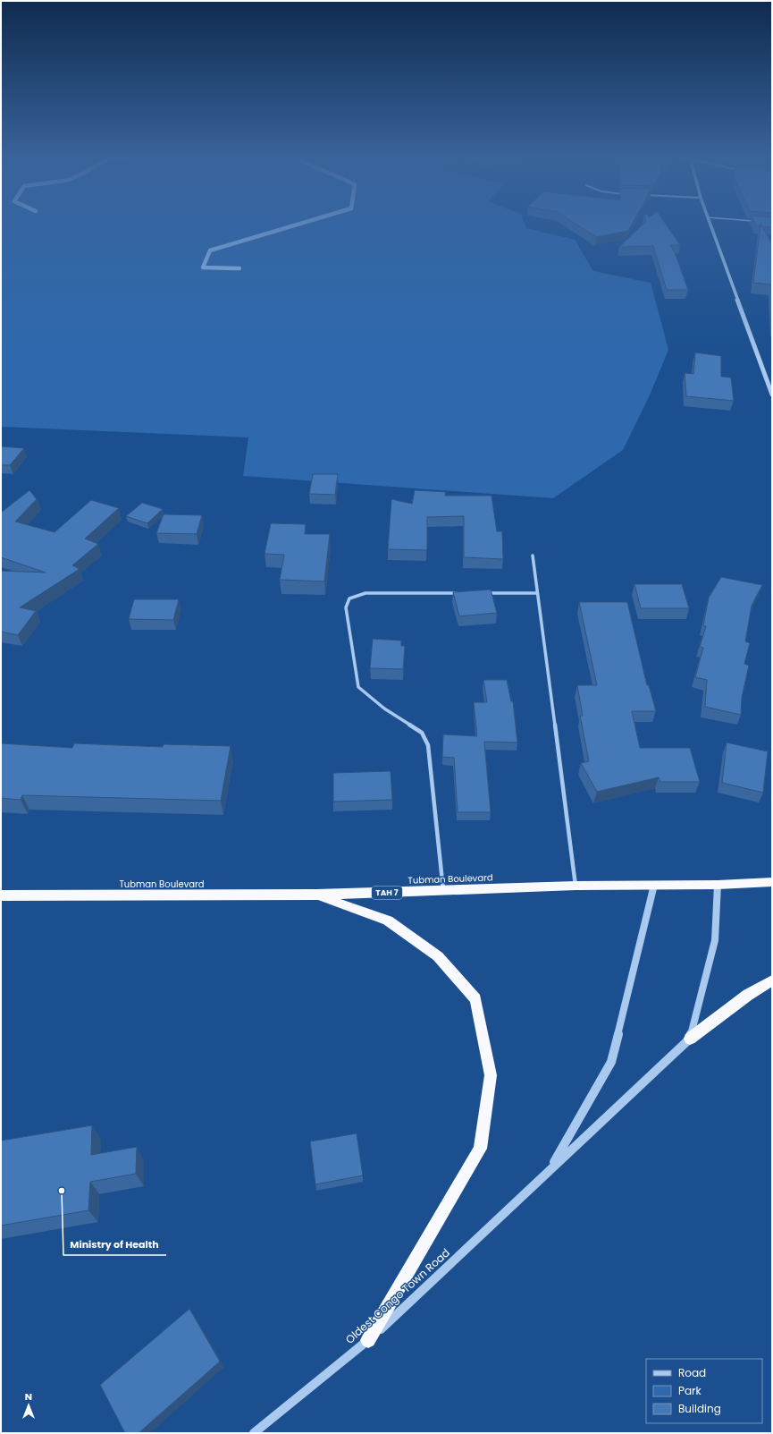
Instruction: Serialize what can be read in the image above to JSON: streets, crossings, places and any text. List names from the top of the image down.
{
  "streets": {
    "highway": ["Tubman Boulevard", "TAH 7"],
    "street": ["Oldest Congo Town Road"]
  },
  "places": ["Ministry of Health"],
  "legend": ["Road", "Park", "Building"],
  "north": "top"
}
